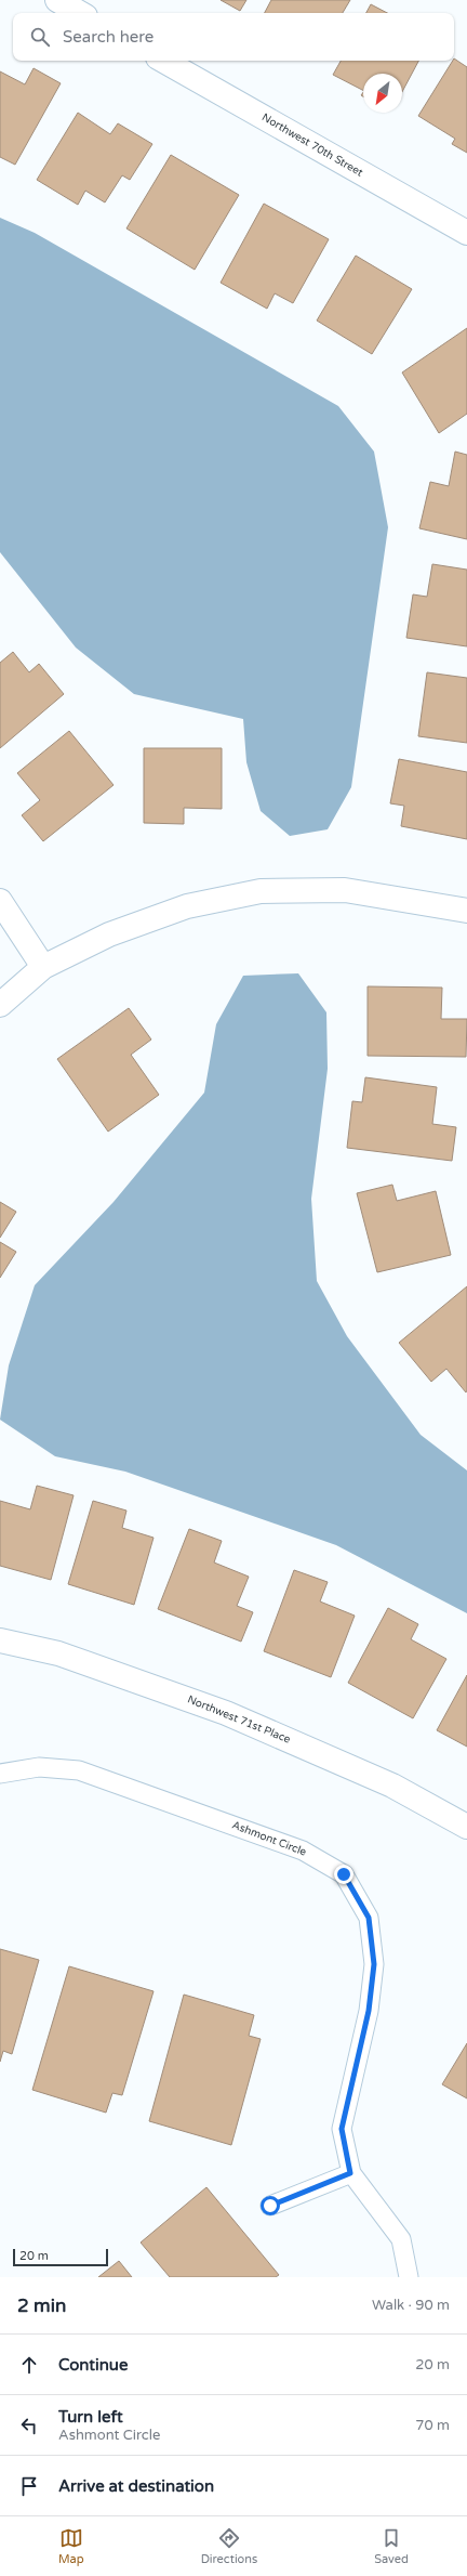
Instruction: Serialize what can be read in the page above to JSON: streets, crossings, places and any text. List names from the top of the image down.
{
  "streets": {
    "street": ["Northwest 70th Street", "Northwest 71st Place"],
    "lane": ["Ashmont Circle"]
  },
  "scale_bar": "20 m",
  "north": "bottom left",
  "page": {
    "search": "Search here",
    "scale": "20 m",
    "heading": ["2 min", "Walk · 90 m"],
    "list": [
      ["Continue", "20 m"],
      ["Turn left", "Ashmont Circle", "70 m"],
      "Arrive at destination"
    ],
    "nav": ["Map", "Directions", "Saved"]
  }
}
